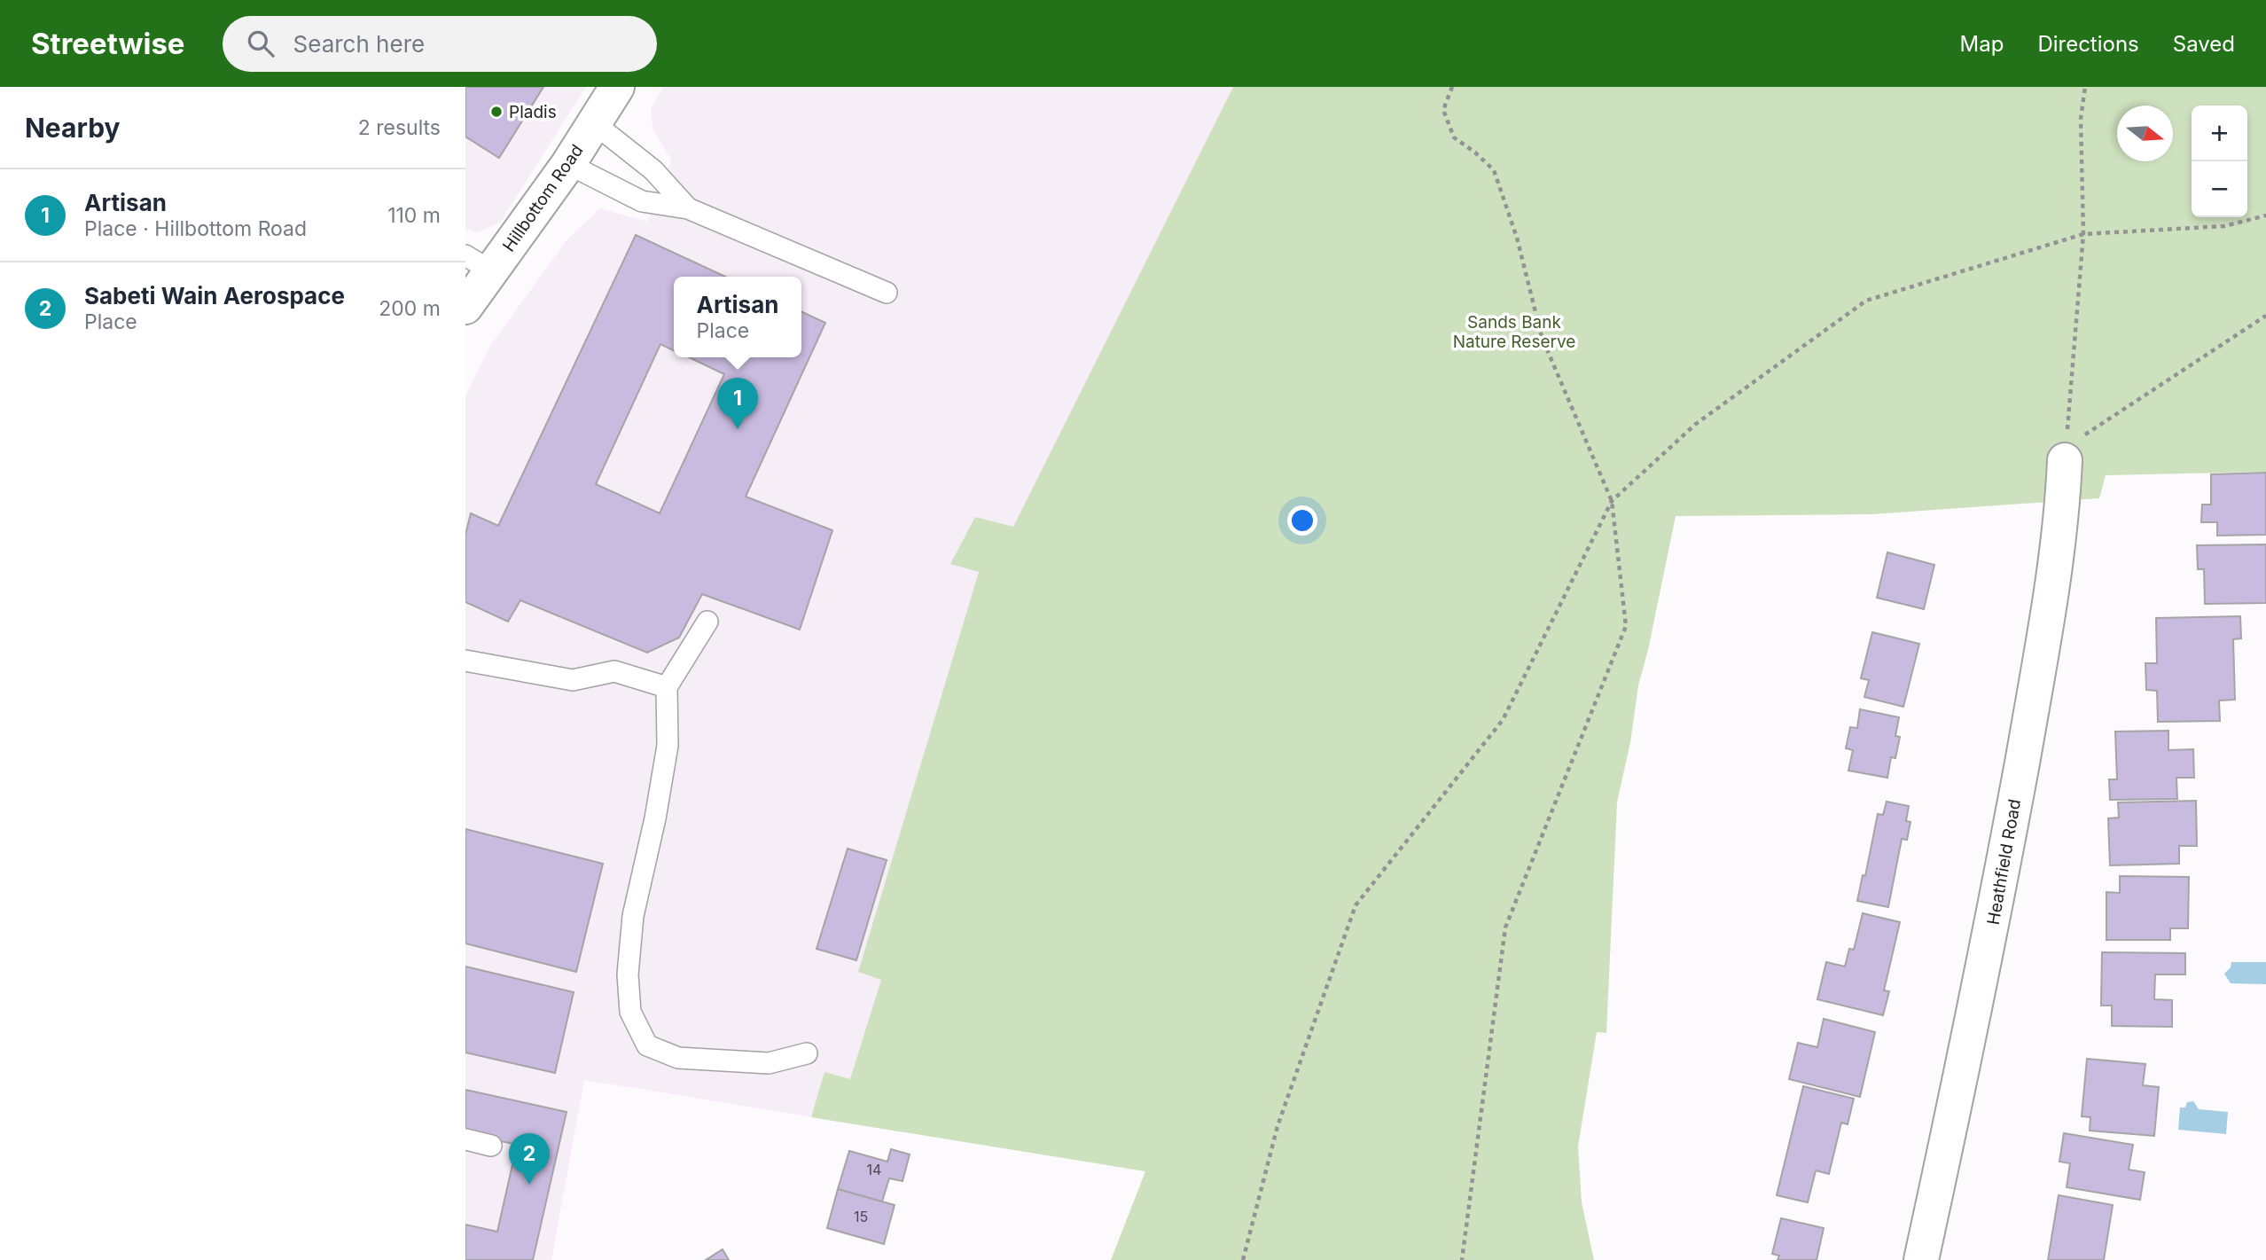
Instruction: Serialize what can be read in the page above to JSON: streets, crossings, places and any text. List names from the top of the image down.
{
  "streets": {
    "street": ["Hillbottom Road", "Heathfield Road"]
  },
  "parks": ["Sands Bank Nature Reserve"],
  "places": ["Pladis"],
  "house_numbers": ["14", "15"],
  "north": "right",
  "page": {
    "header": "Streetwise",
    "search": "Search here",
    "nav": ["Map", "Directions", "Saved"],
    "heading": ["Nearby", "2 results"],
    "map_buttons": ["+", "−"],
    "list": [
      {
        "mark": "1",
        "name": "Artisan",
        "note": "Place · Hillbottom Road",
        "value": "110 m"
      },
      {
        "mark": "2",
        "name": "Sabeti Wain Aerospace",
        "note": "Place",
        "value": "200 m"
      }
    ],
    "popup": ["Artisan", "Place"],
    "pins": ["1", "2"]
  }
}
